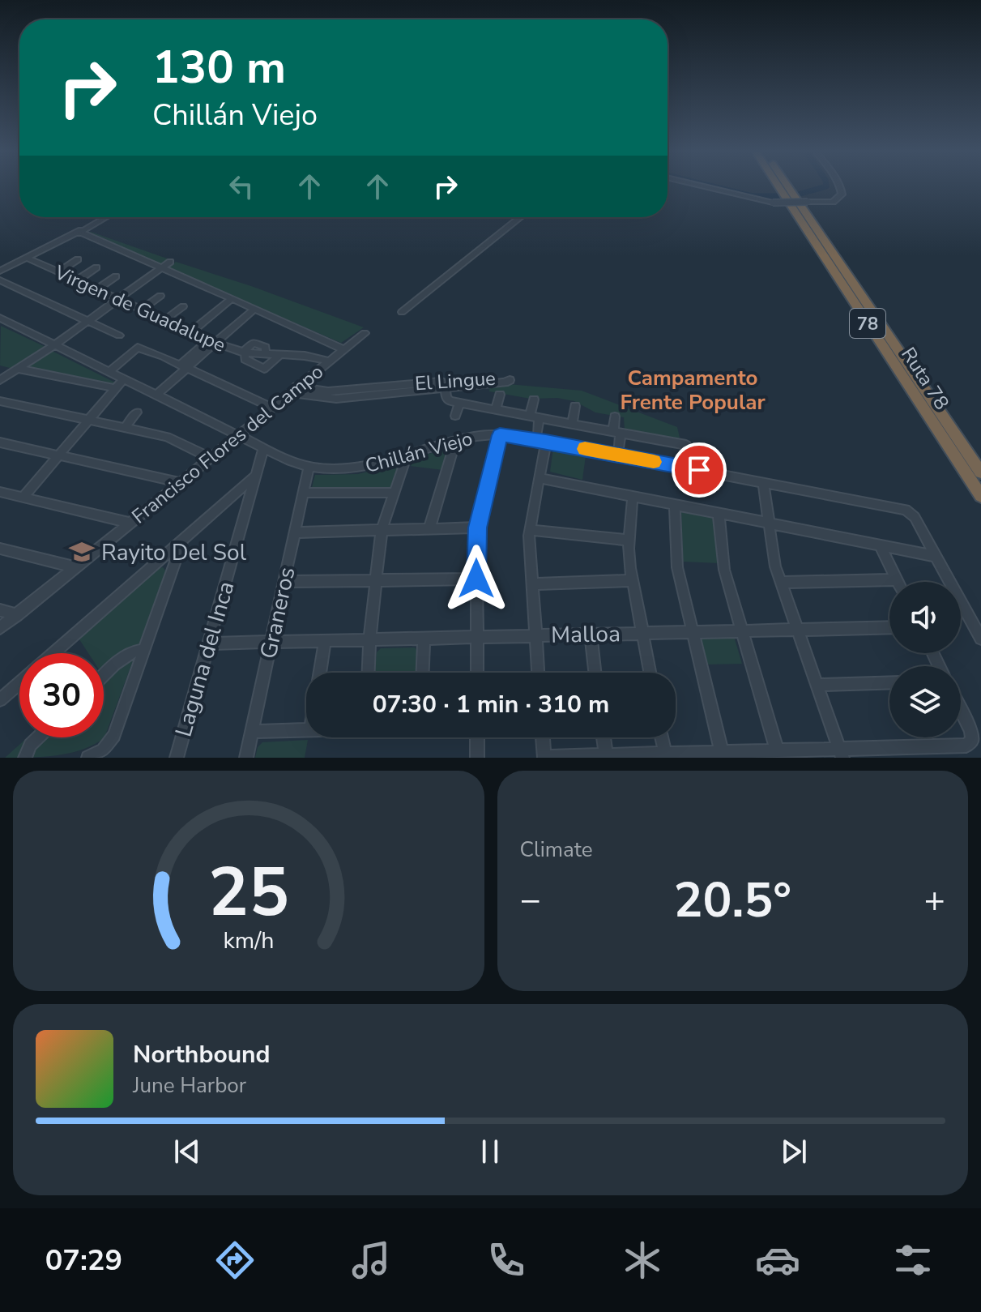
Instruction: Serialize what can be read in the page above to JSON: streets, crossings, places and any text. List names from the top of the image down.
{
  "streets": {
    "highway": ["78", "Ruta 78"],
    "street": [
      "Virgen de Guadalupe",
      "El Lingue",
      "Francisco Flores del Campo",
      "Chillán Viejo",
      "Graneros",
      "Malloa",
      "Laguna del Inca"
    ]
  },
  "crossings": [
    ["El Lingue", "Francisco Flores del Campo"],
    ["Francisco Flores del Campo", "Chillán Viejo"],
    ["Chillán Viejo", "Graneros"],
    ["Chillán Viejo", "Laguna del Inca"],
    ["Graneros", "Malloa"],
    ["Malloa", "Laguna del Inca"]
  ],
  "districts": ["Campamento Frente Popular"],
  "places": {
    "school or university": ["Rayito Del Sol"]
  },
  "page": {
    "turn": ["130 m", "Chillán Viejo"],
    "limit": "30",
    "trip": "07:30 · 1 min · 310 m",
    "tile": "Climate",
    "heat": ["−", "20.5°", "+"],
    "song": ["Northbound", "June Harbor"],
    "tabs": "07:29",
    "gauge": ["25", "km/h"]
  }
}
